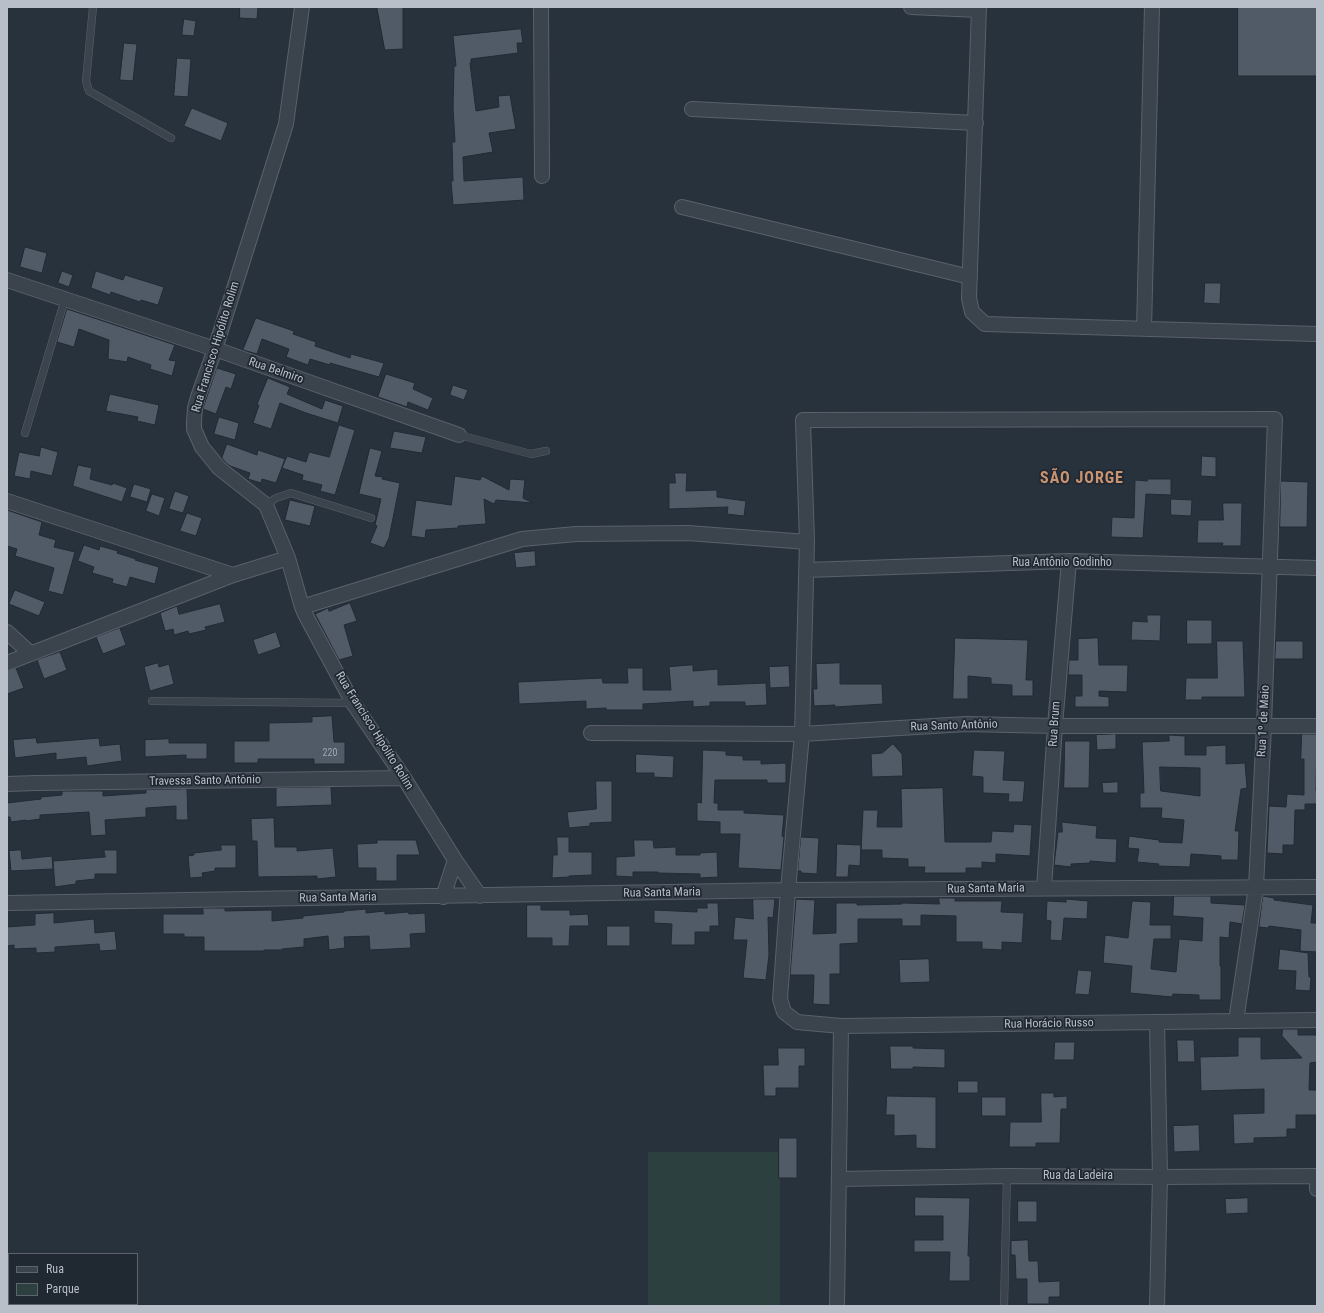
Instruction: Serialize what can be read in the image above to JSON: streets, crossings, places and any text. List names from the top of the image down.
{
  "streets": {
    "street": [
      "Rua Francisco Hipólito Rolim",
      "Rua Belmiro",
      "Rua Antônio Godinho",
      "Rua 1º de Maio",
      "Rua Brum",
      "Rua Santo Antônio",
      "Travessa Santo Antônio",
      "Rua Santa Maria",
      "Rua Horácio Russo",
      "Rua da Ladeira"
    ]
  },
  "crossings": [
    ["Rua Francisco Hipólito Rolim", "Rua Belmiro"],
    ["Rua Francisco Hipólito Rolim", "Travessa Santo Antônio"],
    ["Rua Francisco Hipólito Rolim", "Rua Santa Maria"],
    ["Rua Antônio Godinho", "Rua 1º de Maio"],
    ["Rua Antônio Godinho", "Rua Brum"],
    ["Rua 1º de Maio", "Rua Santo Antônio"],
    ["Rua 1º de Maio", "Rua Santa Maria"],
    ["Rua 1º de Maio", "Rua Horácio Russo"],
    ["Rua Brum", "Rua Santo Antônio"],
    ["Rua Brum", "Rua Santa Maria"],
    ["Rua Santa Maria", "Rua Horácio Russo"]
  ],
  "districts": ["SÃO JORGE"],
  "house_numbers": ["220"],
  "legend": ["Rua", "Parque"]
}
